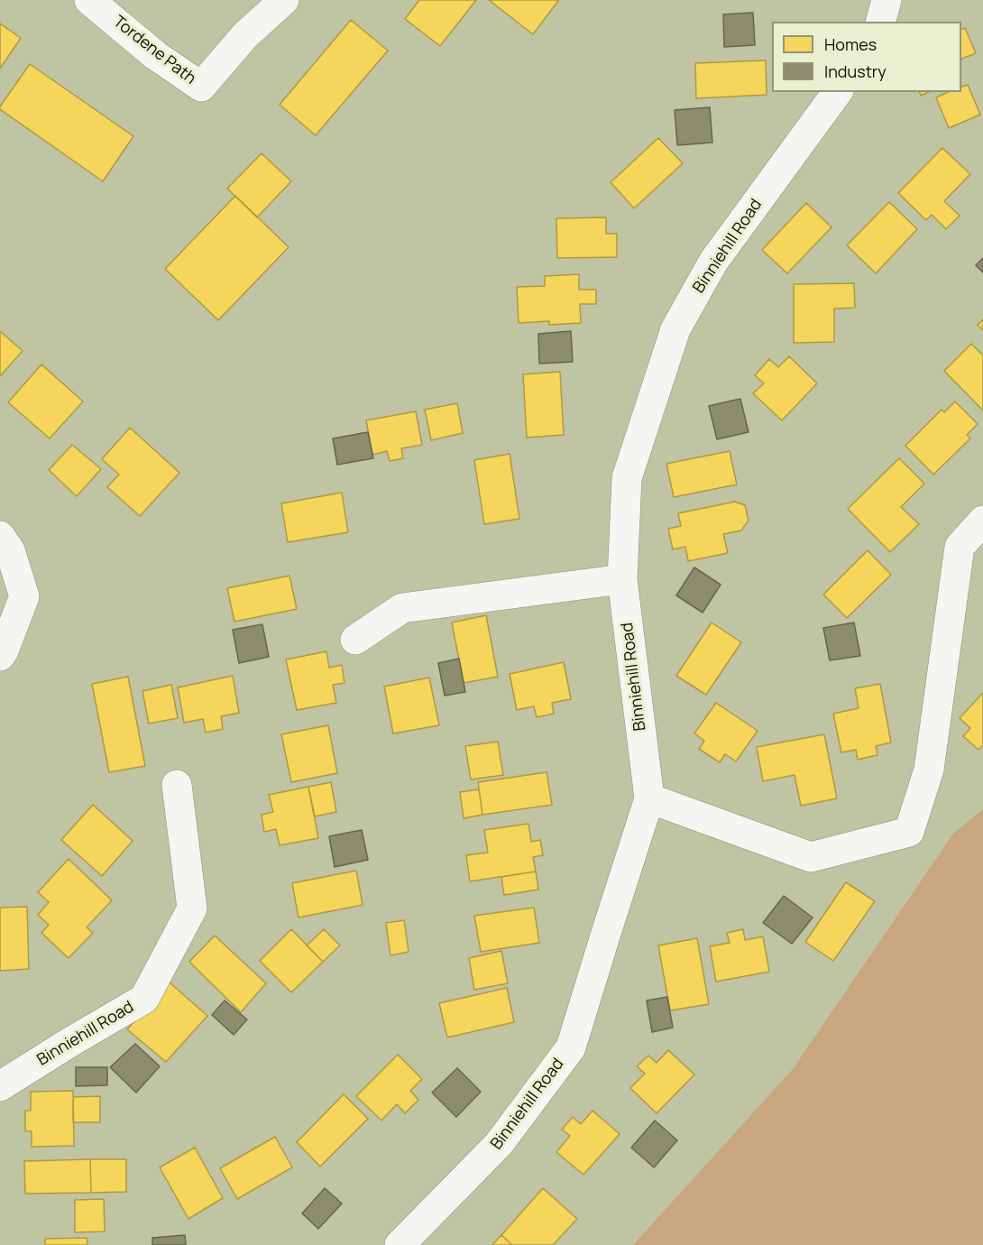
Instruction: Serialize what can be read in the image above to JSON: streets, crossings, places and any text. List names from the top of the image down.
{
  "streets": {
    "street": ["Tordene Path", "Binniehill Road"]
  },
  "legend": ["Homes", "Industry"]
}
